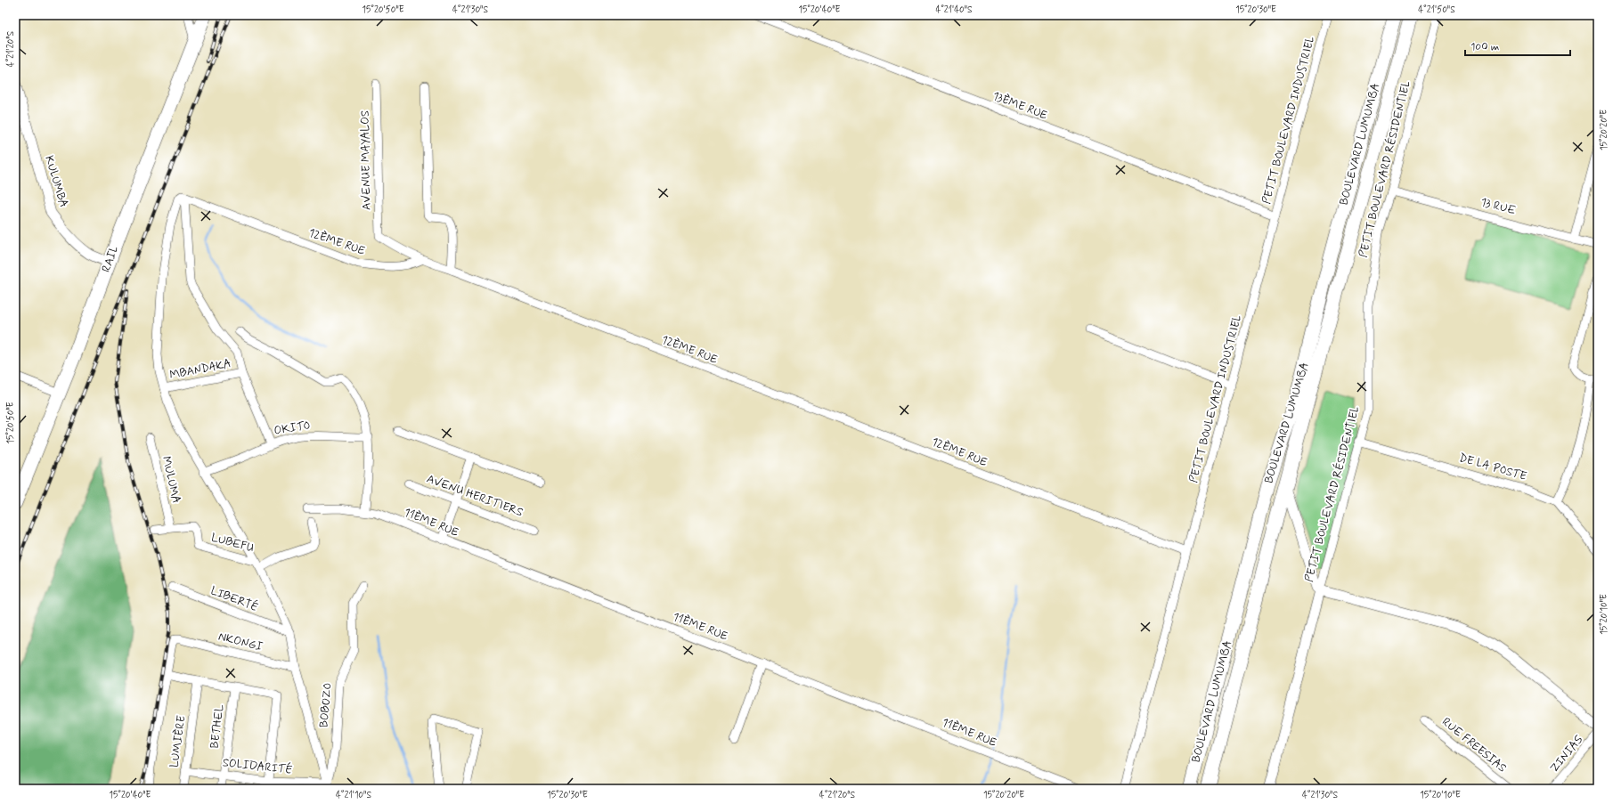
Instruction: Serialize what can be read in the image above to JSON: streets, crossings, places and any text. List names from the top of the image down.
{
  "streets": {
    "main road": ["BOULEVARD LUMUMBA", "RAIL"],
    "street": [
      "13ÈME RUE",
      "PETIT BOULEVARD INDUSTRIEL",
      "AVENUE MAYALOS",
      "PETIT BOULEVARD RÉSIDENTIEL",
      "KULUMBA",
      "13 RUE",
      "12ÈME RUE",
      "MBANDAKA",
      "OKITO",
      "DE LA POSTE",
      "MULUMA",
      "AVENU HERITIERS",
      "11ÈME RUE",
      "LUBEFU",
      "LIBERTÉ",
      "NKONGI",
      "BOBOZO",
      "BETHEL",
      "LUMIÈRE",
      "RUE FREESIAS",
      "ZINIAS",
      "SOLIDARITÉ"
    ]
  },
  "crossings": [
    ["13ÈME RUE", "PETIT BOULEVARD INDUSTRIEL"],
    ["PETIT BOULEVARD INDUSTRIEL", "12ÈME RUE"],
    ["AVENUE MAYALOS", "12ÈME RUE"],
    ["PETIT BOULEVARD RÉSIDENTIEL", "13 RUE"],
    ["PETIT BOULEVARD RÉSIDENTIEL", "DE LA POSTE"],
    ["KULUMBA", "RAIL"],
    ["MULUMA", "LUBEFU"],
    ["BOBOZO", "SOLIDARITÉ"],
    ["BETHEL", "SOLIDARITÉ"],
    ["LUMIÈRE", "SOLIDARITÉ"]
  ],
  "scale_bar": "100 m",
  "coordinates": [
    "15°20'50\"E",
    "4°21'30\"S",
    "15°20'40\"E",
    "4°21'40\"S",
    "15°20'30\"E",
    "4°21'50\"S",
    "4°21'20\"S",
    "15°20'20\"E",
    "15°20'10\"E",
    "4°21'10\"S"
  ]
}
